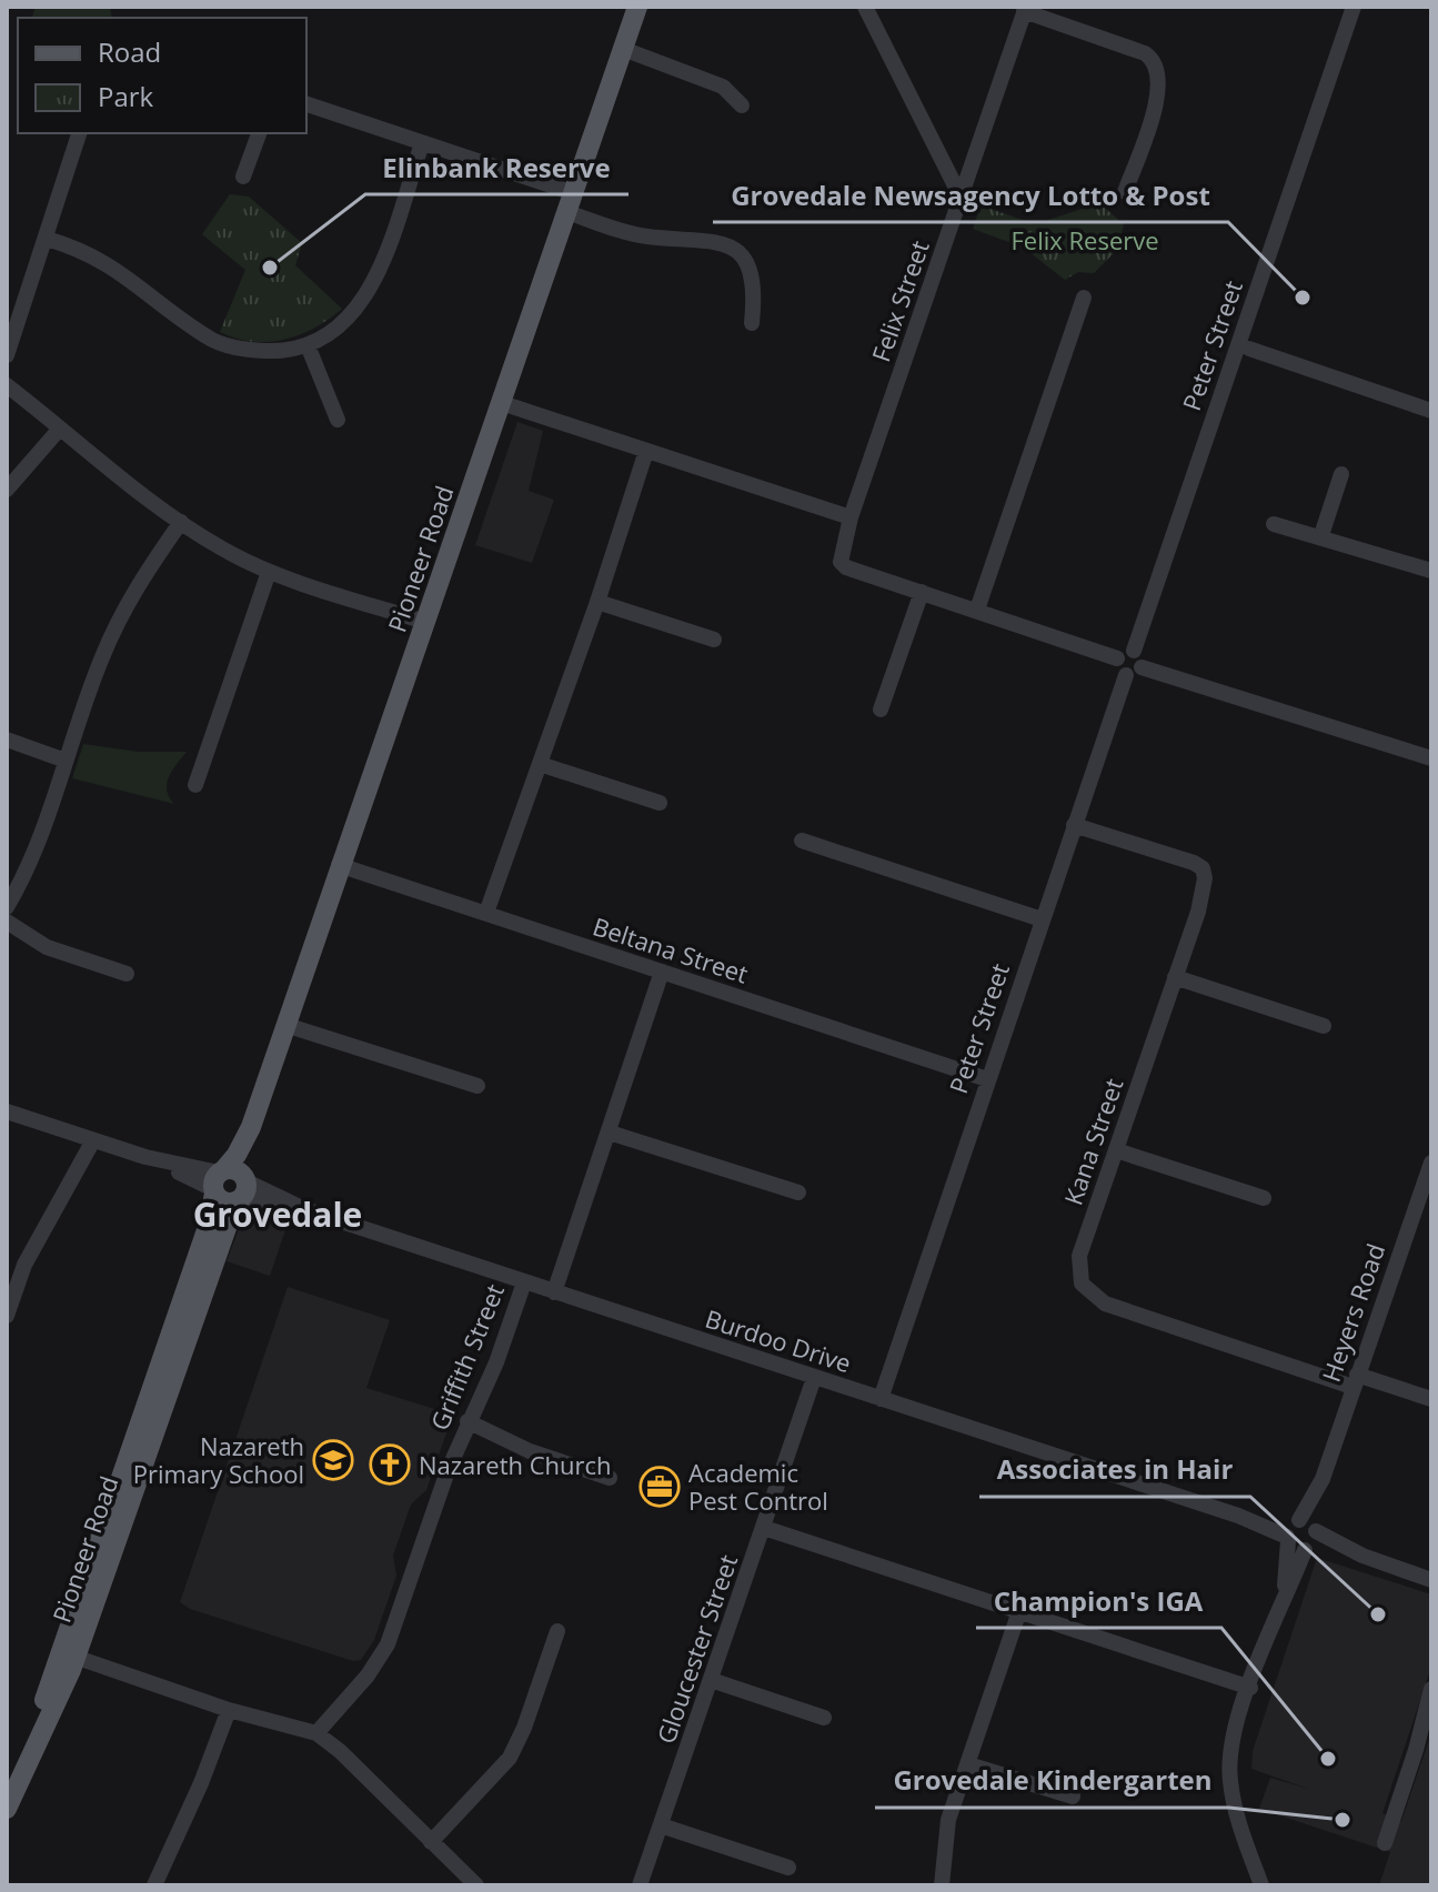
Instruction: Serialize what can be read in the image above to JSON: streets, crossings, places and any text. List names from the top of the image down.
{
  "streets": {
    "main road": ["Pioneer Road"],
    "street": [
      "Felix Street",
      "Peter Street",
      "Beltana Street",
      "Kana Street",
      "Heyers Road",
      "Burdoo Drive",
      "Griffith Street",
      "Gloucester Street"
    ]
  },
  "crossings": [
    ["Peter Street", "Beltana Street"],
    ["Peter Street", "Kana Street"],
    ["Peter Street", "Burdoo Drive"],
    ["Pioneer Road", "Beltana Street"],
    ["Pioneer Road", "Burdoo Drive"],
    ["Kana Street", "Heyers Road"],
    ["Heyers Road", "Burdoo Drive"],
    ["Burdoo Drive", "Griffith Street"],
    ["Burdoo Drive", "Gloucester Street"]
  ],
  "districts": ["Grovedale"],
  "parks": ["Felix Reserve"],
  "places": {
    "other": [
      "Elinbank Reserve",
      "Grovedale Newsagency Lotto & Post",
      "Associates in Hair",
      "Champion's IGA",
      "Grovedale Kindergarten"
    ],
    "school or university": ["Nazareth Primary School"],
    "church": ["Nazareth Church"],
    "office": ["Academic Pest Control"]
  },
  "legend": ["Road", "Park"]
}
